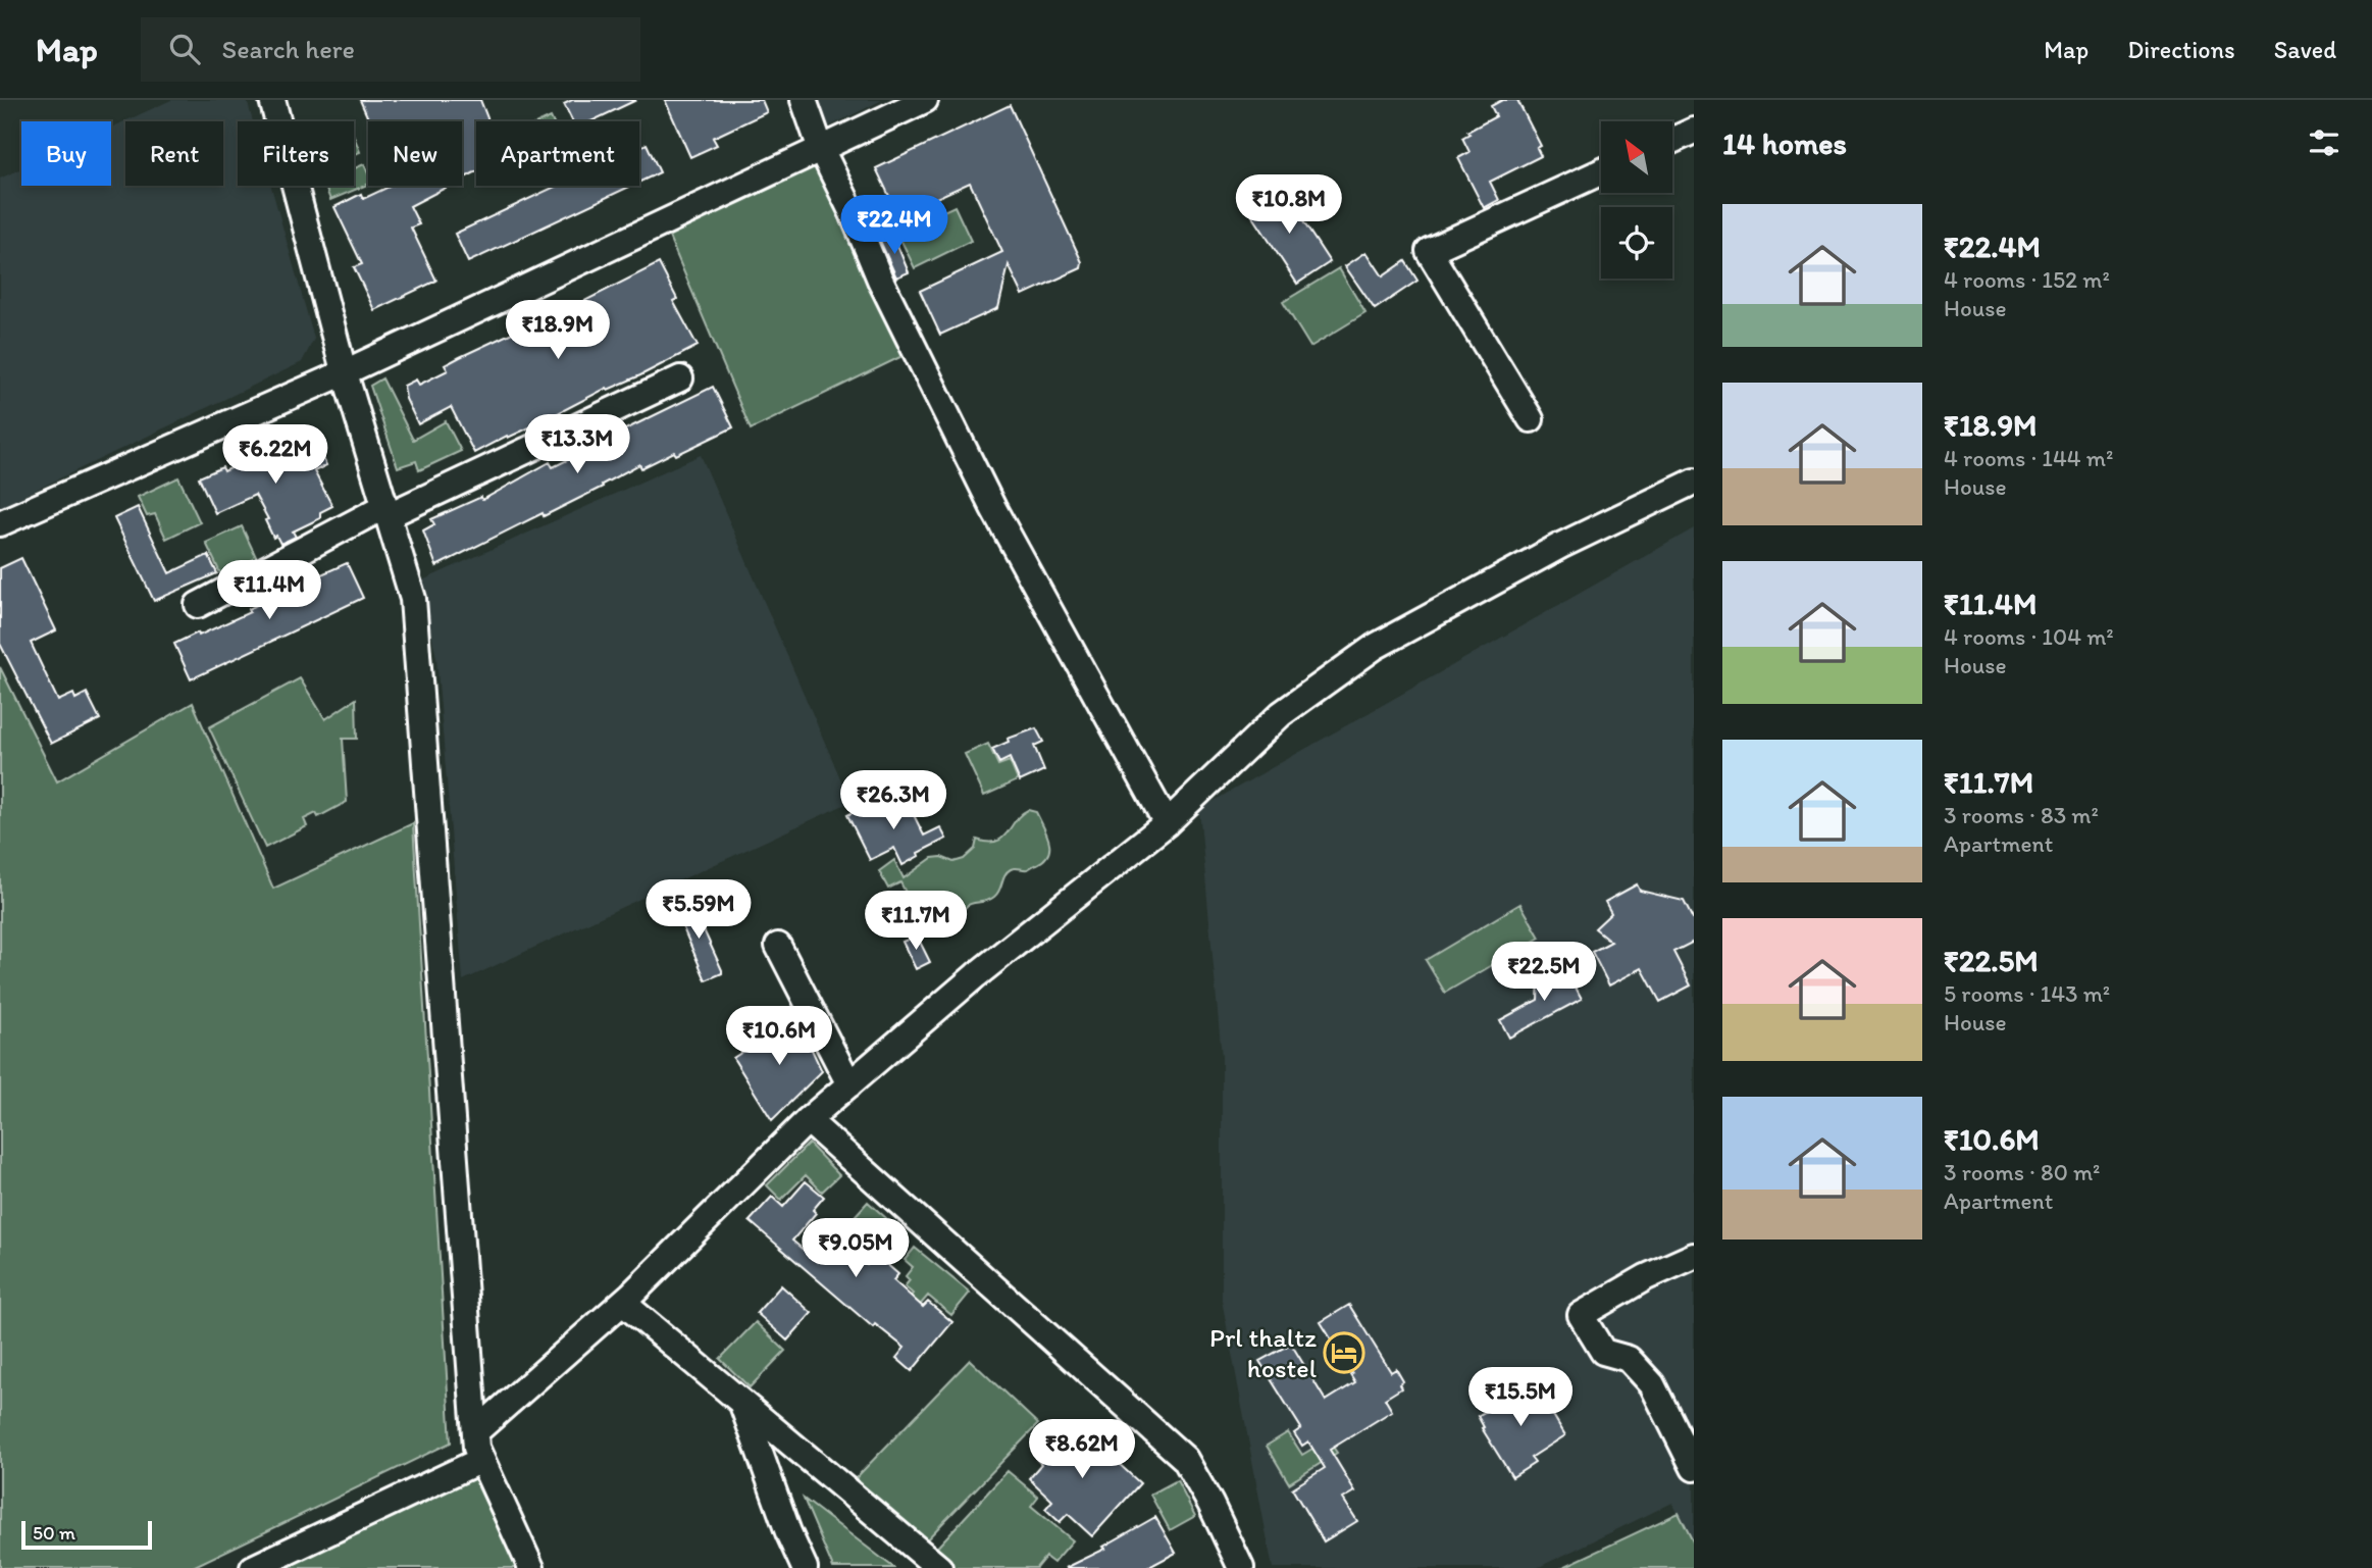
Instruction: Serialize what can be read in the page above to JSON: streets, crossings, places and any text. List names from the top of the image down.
{
  "places": {
    "hotel": ["Prl thaltz hostel"]
  },
  "scale_bar": "50 m",
  "north": "top left",
  "page": {
    "header": "Map",
    "search": "Search here",
    "nav": ["Map", "Directions", "Saved"],
    "heading": "14 homes",
    "chip": [
      "Buy",
      "Rent",
      "Filters",
      "New",
      "Apartment"
    ],
    "price": [
      "₹10.8M",
      "₹22.4M",
      "₹18.9M",
      "₹13.3M",
      "₹6.22M",
      "₹11.4M",
      "₹26.3M",
      "₹5.59M",
      "₹11.7M",
      "₹22.5M",
      "₹10.6M",
      "₹9.05M",
      "₹15.5M",
      "₹8.62M"
    ],
    "list": [
      {
        "name": "₹22.4M",
        "note": "4 rooms · 152 m² · House"
      },
      {
        "name": "₹18.9M",
        "note": "4 rooms · 144 m² · House"
      },
      {
        "name": "₹11.4M",
        "note": "4 rooms · 104 m² · House"
      },
      {
        "name": "₹11.7M",
        "note": "3 rooms · 83 m² · Apartment"
      },
      {
        "name": "₹22.5M",
        "note": "5 rooms · 143 m² · House"
      },
      {
        "name": "₹10.6M",
        "note": "3 rooms · 80 m² · Apartment"
      }
    ],
    "scale": "50 m"
  }
}
